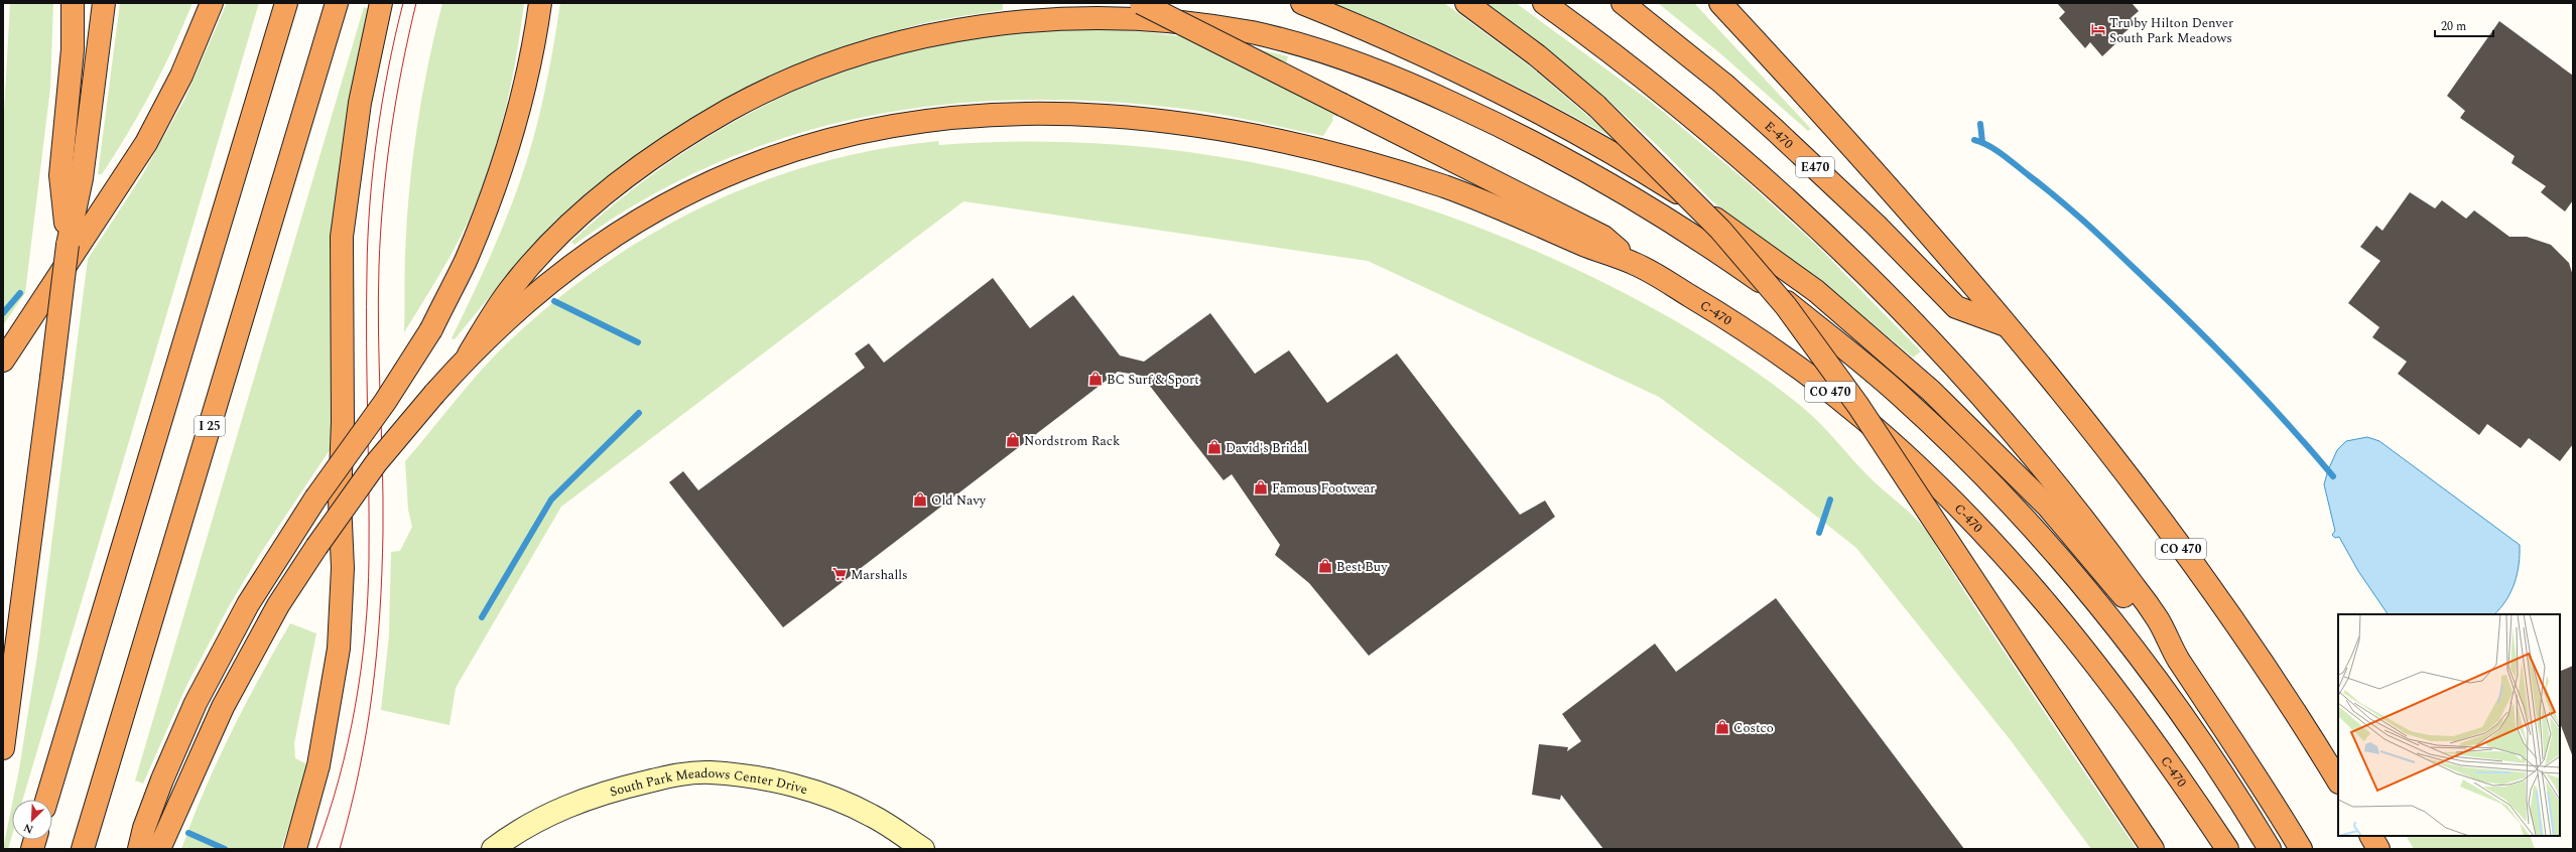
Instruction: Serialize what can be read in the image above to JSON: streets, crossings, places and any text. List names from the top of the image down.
{
  "streets": {
    "highway": [
      "E-470",
      "E470",
      "C-470",
      "CO 470",
      "I 25"
    ],
    "main road": ["South Park Meadows Center Drive"]
  },
  "crossings": [
    ["E-470", "CO 470"]
  ],
  "places": {
    "hotel": ["Tru by Hilton Denver South Park Meadows"],
    "shop": [
      "BC Surf & Sport",
      "Nordstrom Rack",
      "David's Bridal",
      "Famous Footwear",
      "Old Navy",
      "Best Buy",
      "Costco"
    ],
    "supermarket": ["Marshalls"]
  },
  "scale_bar": "20 m",
  "north": "bottom left"
}
